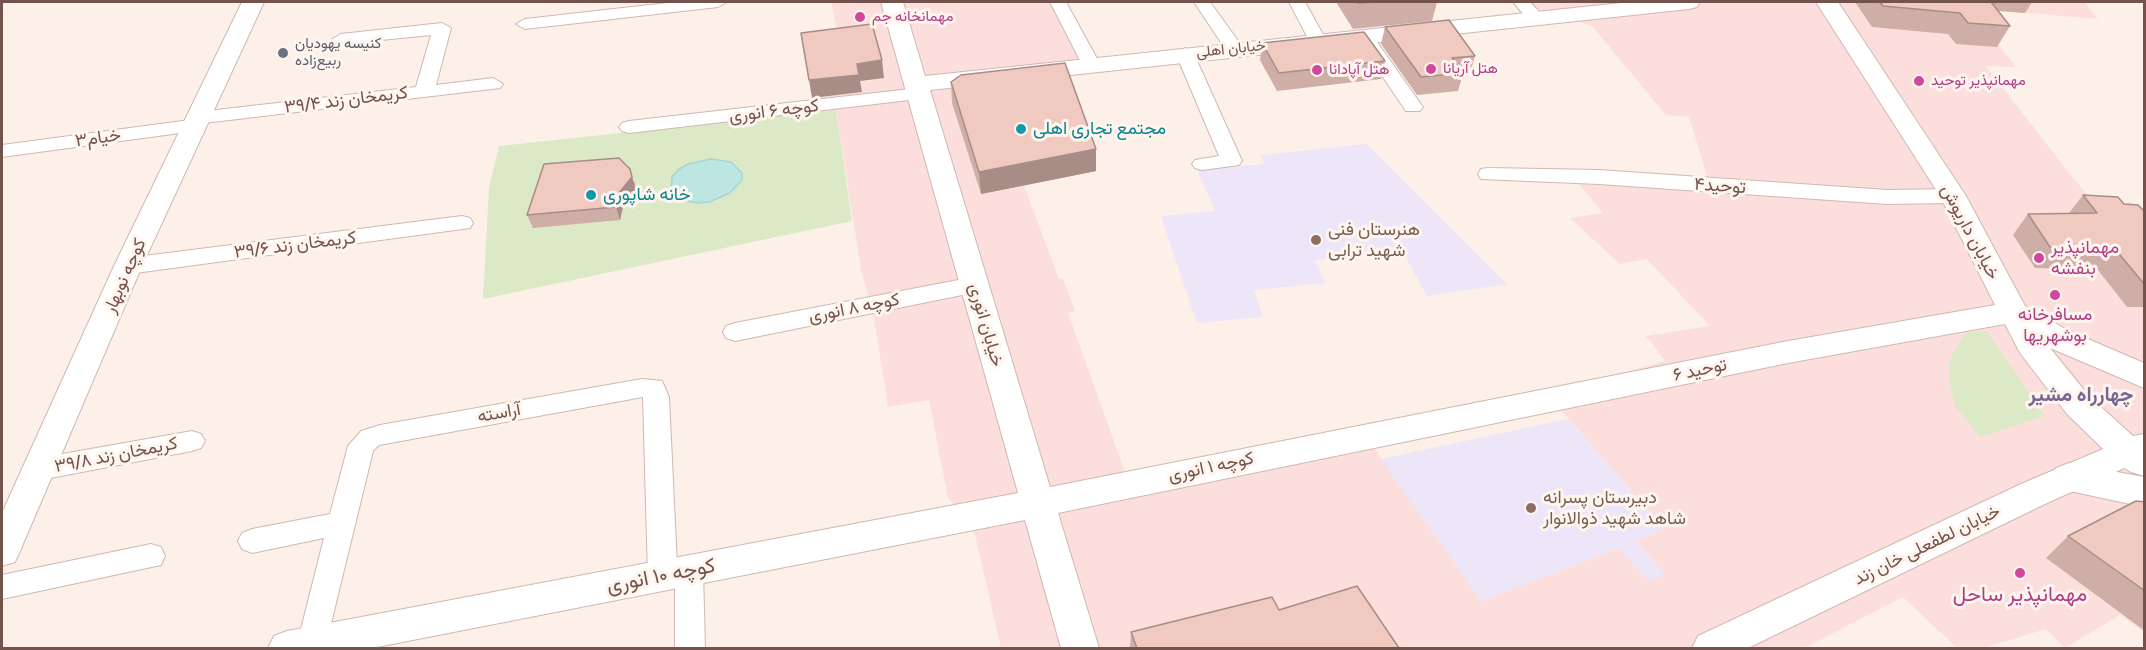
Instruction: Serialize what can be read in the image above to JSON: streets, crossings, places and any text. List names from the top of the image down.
{
  "streets": {
    "street": [
      "خیابان اهلی",
      "کریمخان زند ۳۹/۴",
      "کوچه ۶ انوری",
      "خیام۳",
      "توحید۴",
      "خیابان داریوش",
      "کریمخان زند ۳۹/۶",
      "کوچه نوبهار",
      "کوچه ۸ انوری",
      "خیابان انوری",
      "۶ توحید",
      "آراسته",
      "کریمخان زند ۳۹/۸",
      "کوچه ۱ انوری",
      "خیابان لطفعلی خان زند",
      "کوچه ۱۰ انوری"
    ]
  },
  "crossings": [
    ["خیابان اهلی", "کوچه ۶ انوری"],
    ["خیابان اهلی", "خیابان انوری"],
    ["کریمخان زند ۳۹/۴", "خیام۳"],
    ["کریمخان زند ۳۹/۴", "کوچه نوبهار"],
    ["کوچه ۶ انوری", "خیابان انوری"],
    ["خیام۳", "کوچه نوبهار"],
    ["توحید۴", "خیابان داریوش"],
    ["خیابان داریوش", "۶ توحید"],
    ["خیابان داریوش", "خیابان لطفعلی خان زند"],
    ["کریمخان زند ۳۹/۶", "کوچه نوبهار"],
    ["کوچه نوبهار", "کریمخان زند ۳۹/۸"],
    ["کوچه ۸ انوری", "خیابان انوری"],
    ["خیابان انوری", "کوچه ۱ انوری"],
    ["خیابان انوری", "کوچه ۱۰ انوری"],
    ["۶ توحید", "کوچه ۱ انوری"],
    ["آراسته", "کوچه ۱۰ انوری"],
    ["کوچه ۱ انوری", "کوچه ۱۰ انوری"]
  ],
  "districts": ["چهارراه مشیر"],
  "places": [
    "مهمانخانه جم",
    "کنیسه یهودیان ربیع‌زاده",
    "هتل آریانا",
    "هتل آپادانا",
    "مهمانپذیر توحید",
    "مجتمع تجاری اهلی",
    "خانه شاپوری",
    "هنرستان فنی شهید ترابی",
    "مهمانپذیر بنفشه",
    "مسافرخانه بوشهریها",
    "دبیرستان پسرانه شاهد شهید ذوالانوار",
    "مهمانپذیر ساحل"
  ]
}
